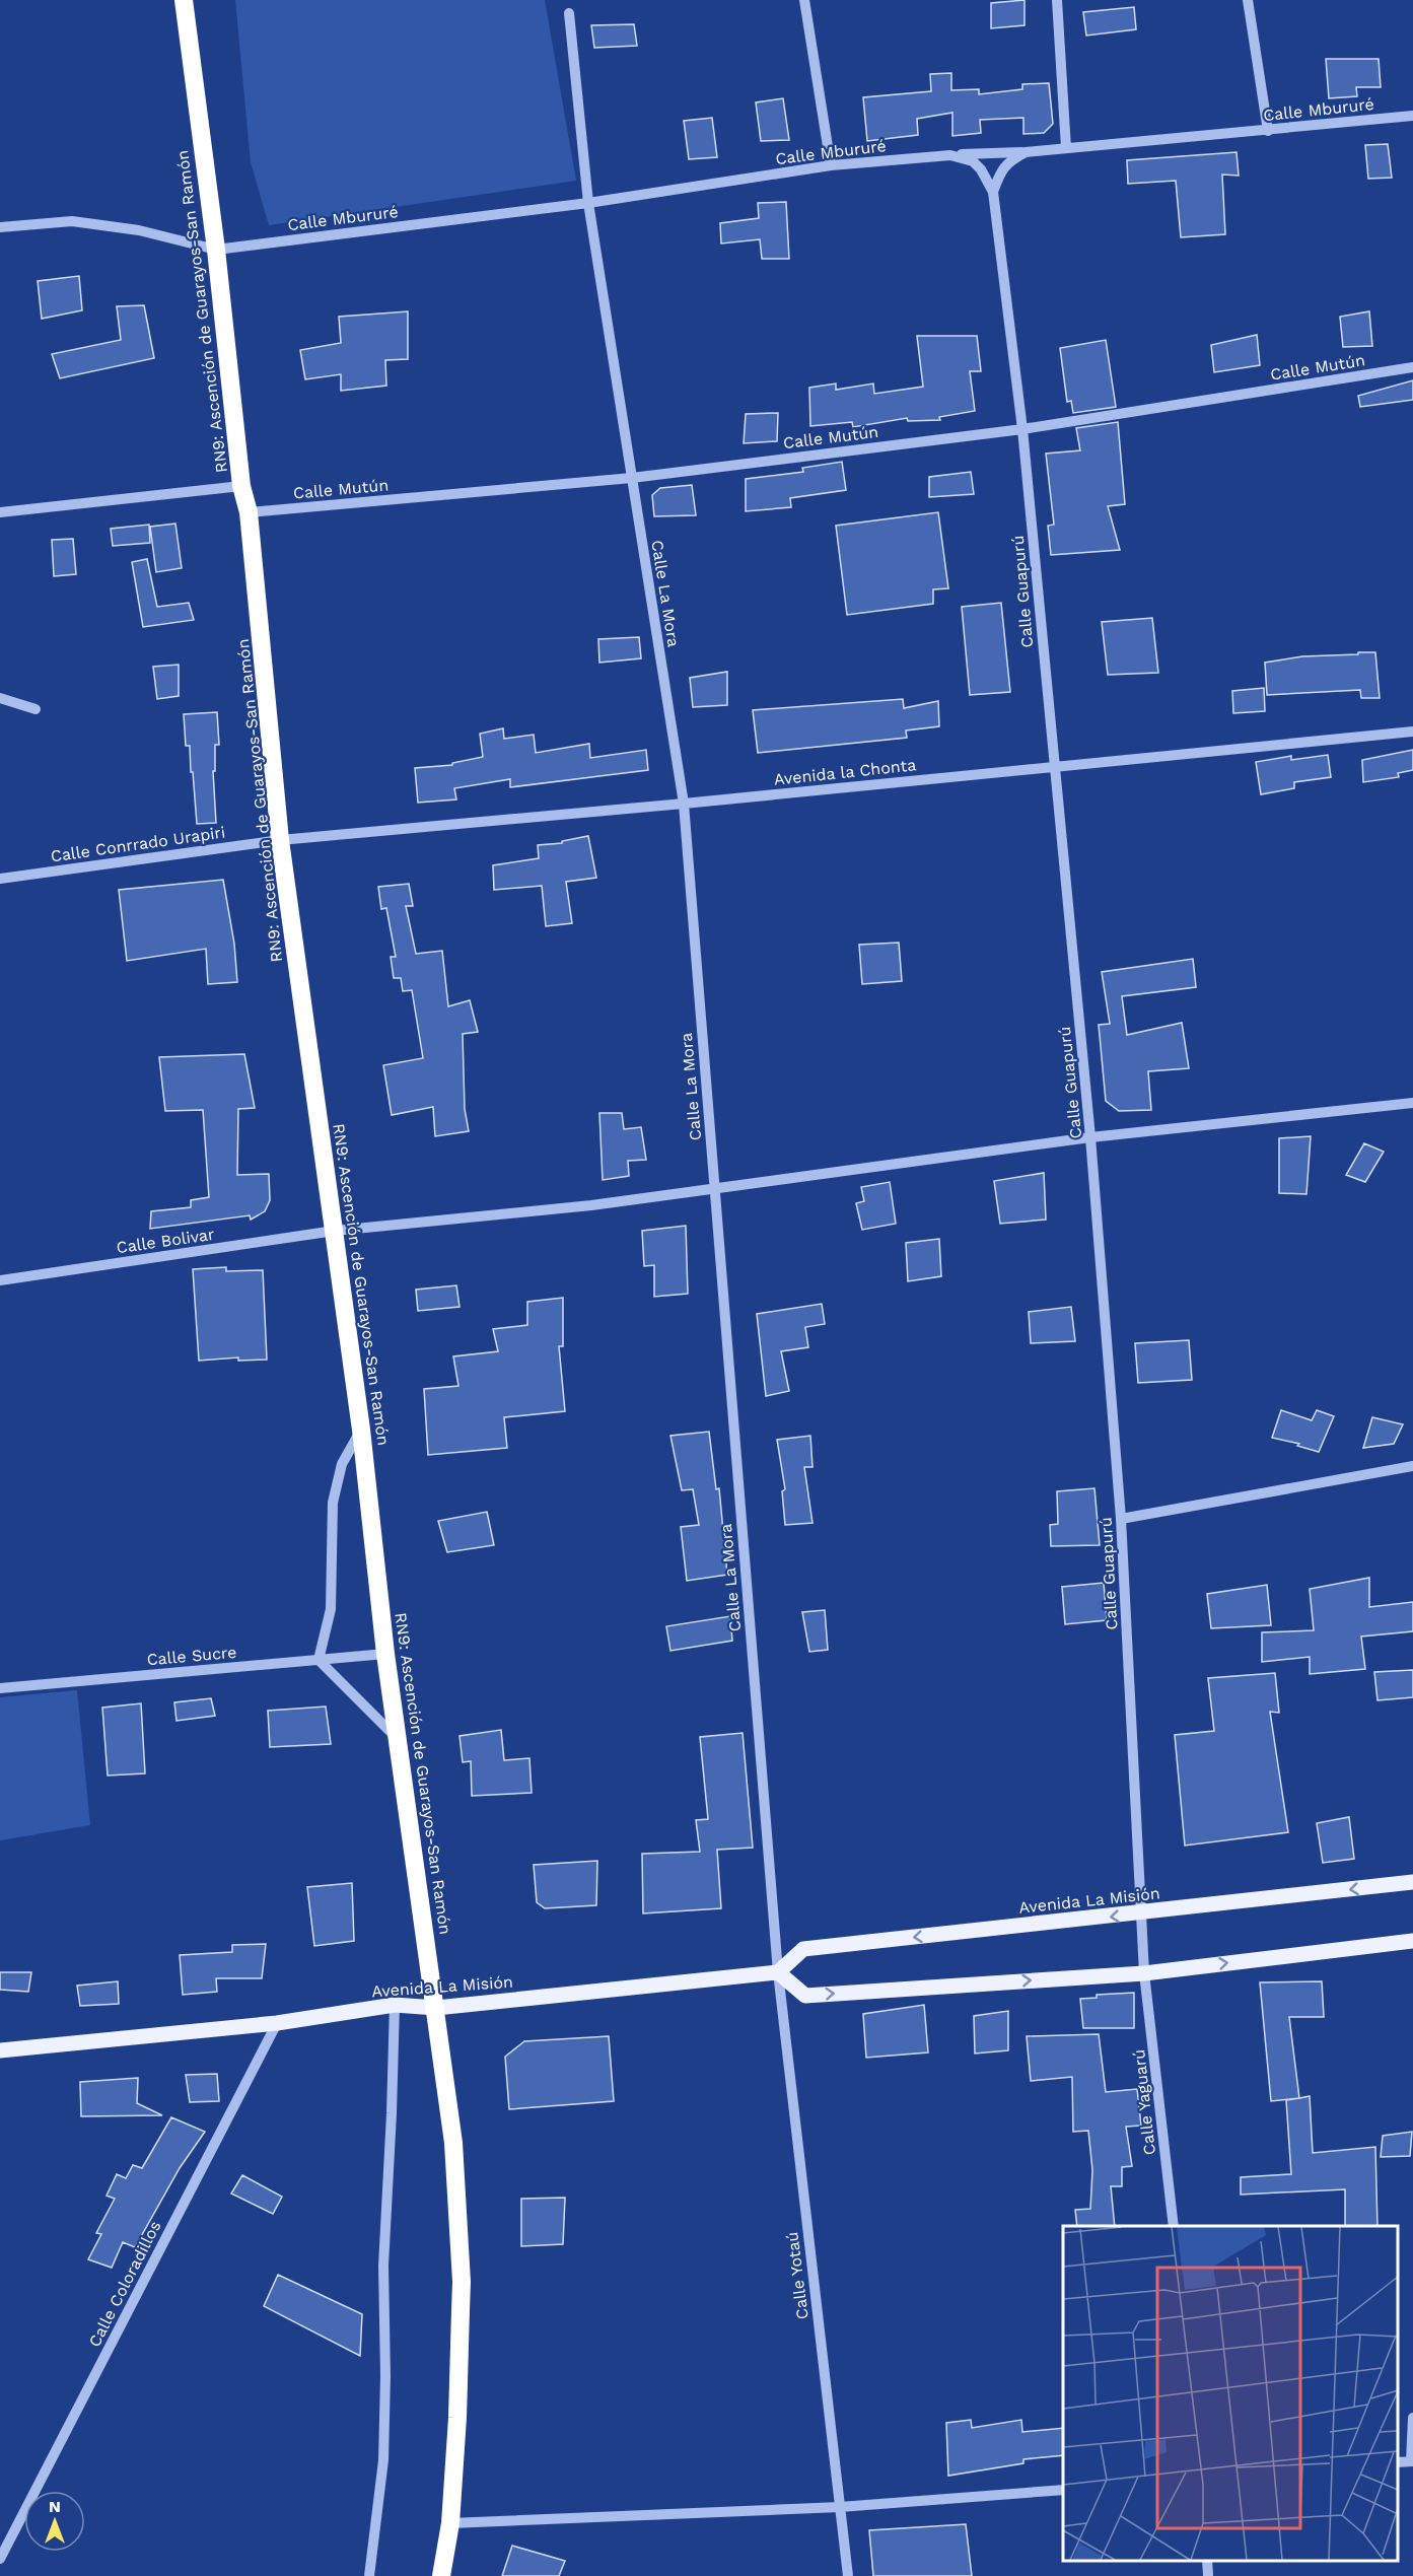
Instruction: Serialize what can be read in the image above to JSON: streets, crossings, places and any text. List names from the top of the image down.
{
  "streets": {
    "highway": ["RN9: Ascención de Guarayos-San Ramón"],
    "main road": ["Avenida La Misión"],
    "street": [
      "Calle Mbururé",
      "Calle Mutún",
      "Calle Guapurú",
      "Calle La Mora",
      "Avenida la Chonta",
      "Calle Conrrado Urapiri",
      "Calle Bolivar",
      "Calle Sucre",
      "Calle Yaguarú",
      "Calle Yotaú",
      "Calle Coloradillos"
    ]
  },
  "crossings": [
    ["Calle Mbururé", "RN9: Ascención de Guarayos-San Ramón"],
    ["Calle Mbururé", "Calle Guapurú"],
    ["Calle Mbururé", "Calle La Mora"],
    ["RN9: Ascención de Guarayos-San Ramón", "Calle Mutún"],
    ["RN9: Ascención de Guarayos-San Ramón", "Avenida la Chonta"],
    ["RN9: Ascención de Guarayos-San Ramón", "Calle Conrrado Urapiri"],
    ["RN9: Ascención de Guarayos-San Ramón", "Calle Bolivar"],
    ["RN9: Ascención de Guarayos-San Ramón", "Calle Sucre"],
    ["RN9: Ascención de Guarayos-San Ramón", "Avenida La Misión"],
    ["Calle Mutún", "Calle Guapurú"],
    ["Calle Mutún", "Calle La Mora"],
    ["Calle Guapurú", "Avenida la Chonta"],
    ["Calle Guapurú", "Calle Bolivar"],
    ["Calle Guapurú", "Avenida La Misión"],
    ["Calle Guapurú", "Calle Yaguarú"],
    ["Calle La Mora", "Avenida la Chonta"],
    ["Calle La Mora", "Calle Bolivar"],
    ["Calle La Mora", "Avenida La Misión"],
    ["Calle La Mora", "Calle Yotaú"],
    ["Avenida la Chonta", "Calle Conrrado Urapiri"],
    ["Avenida La Misión", "Calle Yotaú"],
    ["Avenida La Misión", "Calle Coloradillos"]
  ],
  "north": "top"
}
